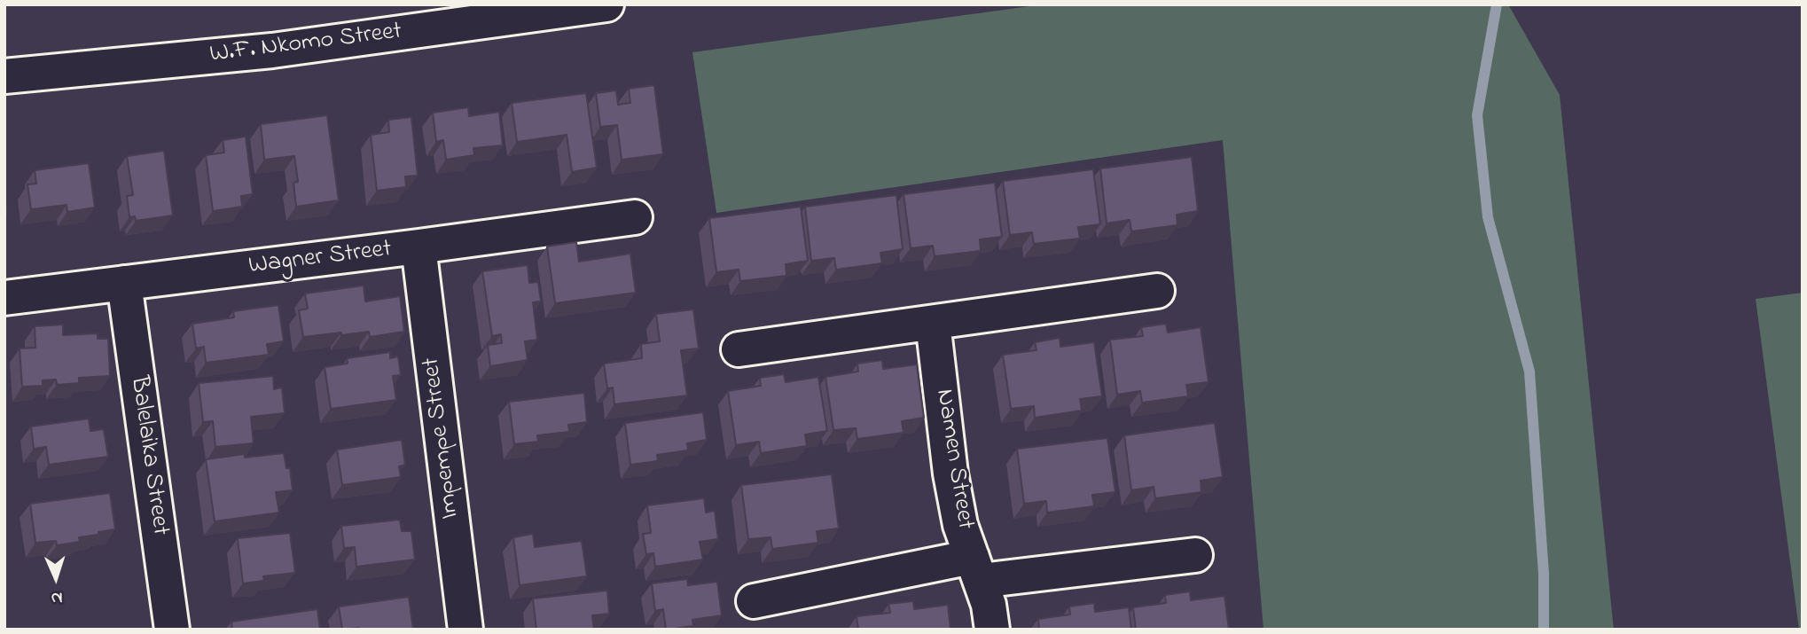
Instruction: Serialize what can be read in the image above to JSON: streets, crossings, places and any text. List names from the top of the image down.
{
  "streets": {
    "street": [
      "W.F. Nkomo Street",
      "Wagner Street",
      "Impempe Street",
      "Balelaika Street",
      "Namen Street"
    ]
  },
  "crossings": [
    ["Wagner Street", "Impempe Street"],
    ["Wagner Street", "Balelaika Street"]
  ],
  "north": "bottom"
}
